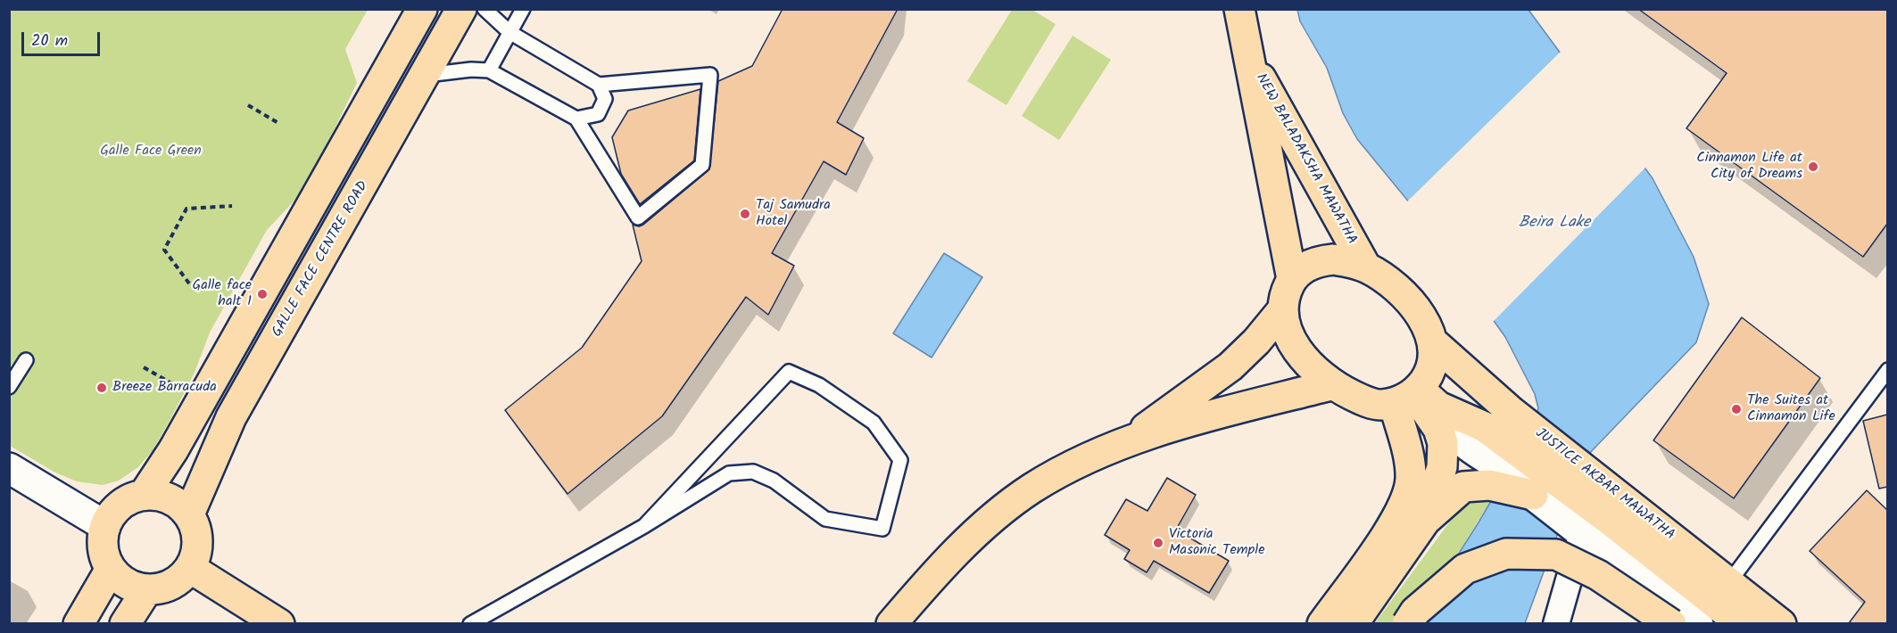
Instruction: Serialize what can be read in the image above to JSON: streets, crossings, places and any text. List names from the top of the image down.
{
  "streets": {
    "main road": ["NEW BALADAKSHA MAWATHA", "GALLE FACE CENTRE ROAD", "JUSTICE AKBAR MAWATHA"]
  },
  "crossings": [
    ["NEW BALADAKSHA MAWATHA", "JUSTICE AKBAR MAWATHA"]
  ],
  "water": ["Beira Lake"],
  "parks": ["Galle Face Green"],
  "places": [
    "Cinnamon Life at City of Dreams",
    "Taj Samudra Hotel",
    "Galle face halt 1",
    "Breeze Barracuda",
    "The Suites at Cinnamon Life",
    "Victoria Masonic Temple"
  ],
  "scale_bar": "20 m"
}
